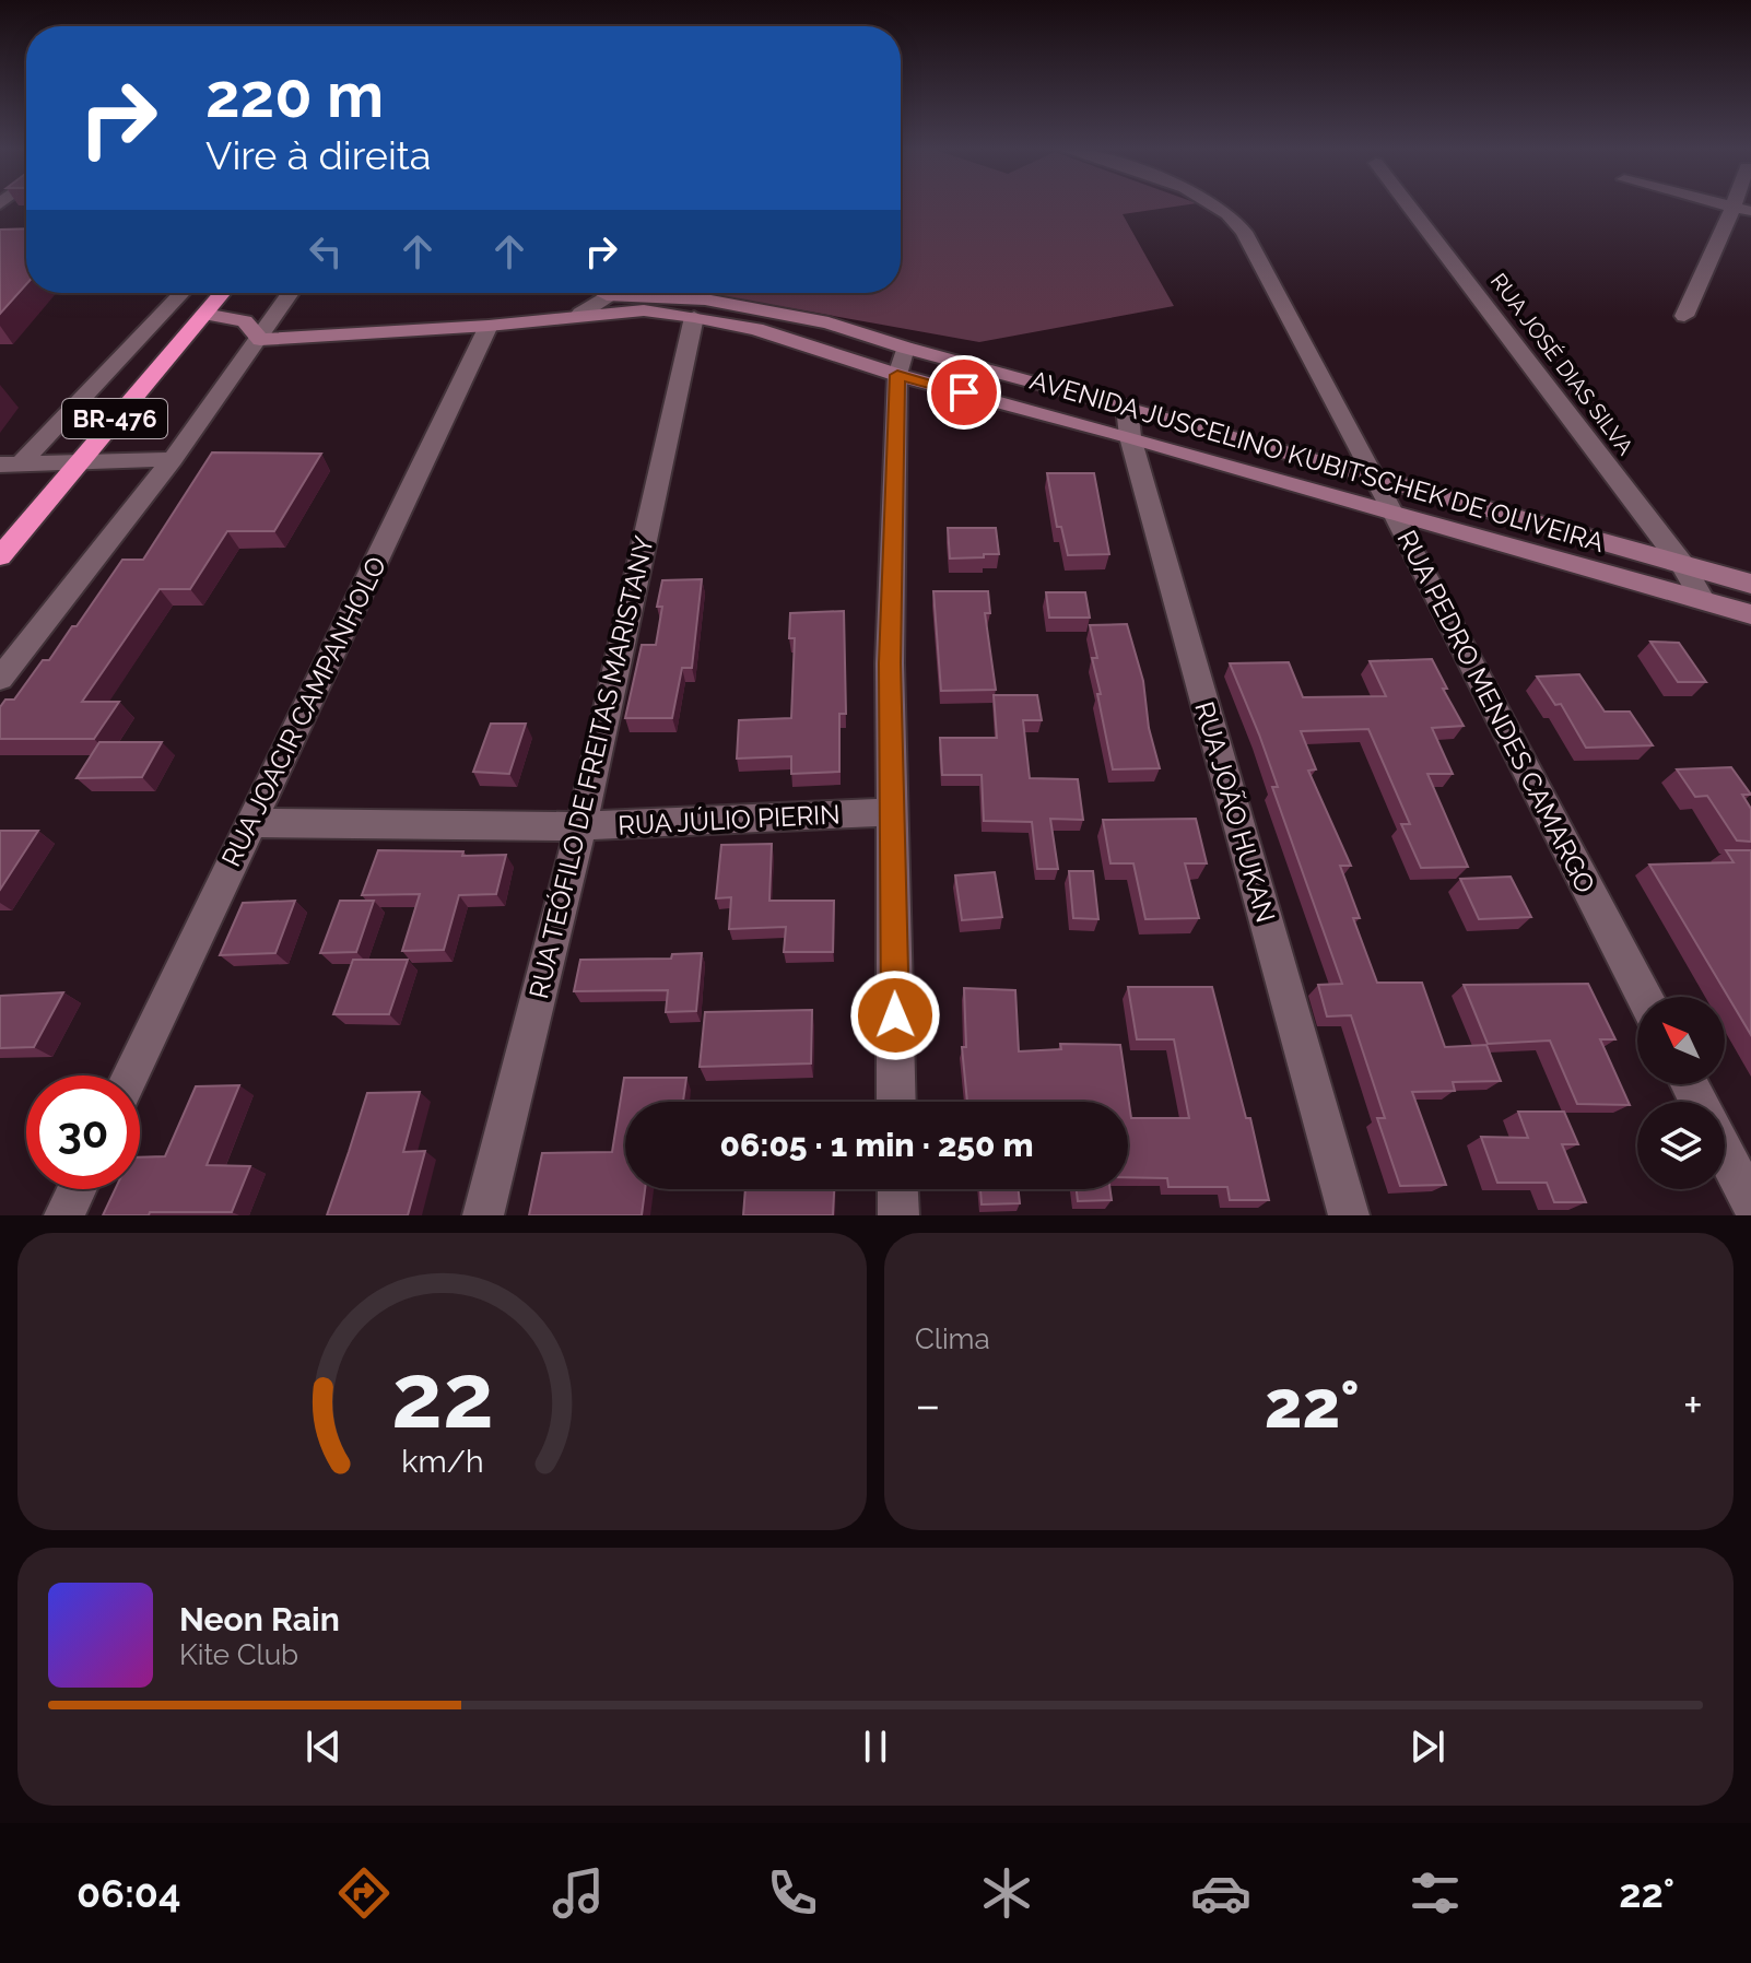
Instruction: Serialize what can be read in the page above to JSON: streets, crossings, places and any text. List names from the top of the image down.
{
  "streets": {
    "highway": ["BR-476"],
    "street": [
      "RUA JOSÉ DIAS SILVA",
      "AVENIDA JUSCELINO KUBITSCHEK DE OLIVEIRA",
      "RUA JOACIR CAMPANHOLO",
      "RUA PEDRO MENDES CAMARGO",
      "RUA TEÓFILO DE FREITAS MARISTANY",
      "RUA JOÃO HUKAN",
      "RUA JÚLIO PIERIN"
    ]
  },
  "crossings": [
    ["RUA JOSÉ DIAS SILVA", "AVENIDA JUSCELINO KUBITSCHEK DE OLIVEIRA"],
    ["AVENIDA JUSCELINO KUBITSCHEK DE OLIVEIRA", "RUA JOACIR CAMPANHOLO"],
    ["AVENIDA JUSCELINO KUBITSCHEK DE OLIVEIRA", "RUA PEDRO MENDES CAMARGO"],
    ["AVENIDA JUSCELINO KUBITSCHEK DE OLIVEIRA", "RUA TEÓFILO DE FREITAS MARISTANY"],
    ["AVENIDA JUSCELINO KUBITSCHEK DE OLIVEIRA", "RUA JOÃO HUKAN"],
    ["RUA JOACIR CAMPANHOLO", "RUA JÚLIO PIERIN"],
    ["RUA TEÓFILO DE FREITAS MARISTANY", "RUA JÚLIO PIERIN"]
  ],
  "north": "top left",
  "page": {
    "turn": ["220 m", "Vire à direita"],
    "limit": "30",
    "trip": "06:05 · 1 min · 250 m",
    "tile": "Clima",
    "heat": ["−", "22°", "+"],
    "song": ["Neon Rain", "Kite Club"],
    "tabs": ["06:04", "22°"],
    "gauge": ["22", "km/h"]
  }
}
